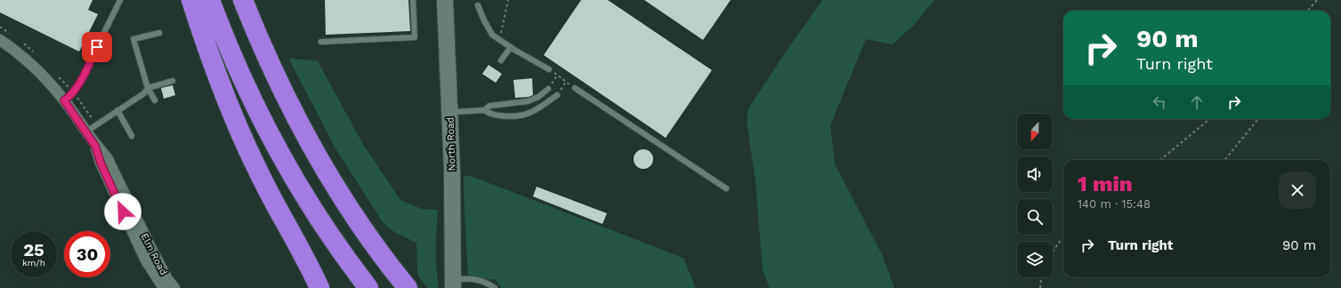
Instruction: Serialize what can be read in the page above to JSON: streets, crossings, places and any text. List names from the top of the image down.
{
  "streets": {
    "main road": ["North Road"],
    "street": ["Elm Road"]
  },
  "north": "bottom",
  "page": {
    "turn": ["90 m", "Turn right"],
    "heading": ["1 min", "140 m · 15:48"],
    "list": [
      {
        "name": "Turn right",
        "value": "90 m"
      }
    ],
    "speed": "25 km/h",
    "limit": "30"
  }
}
